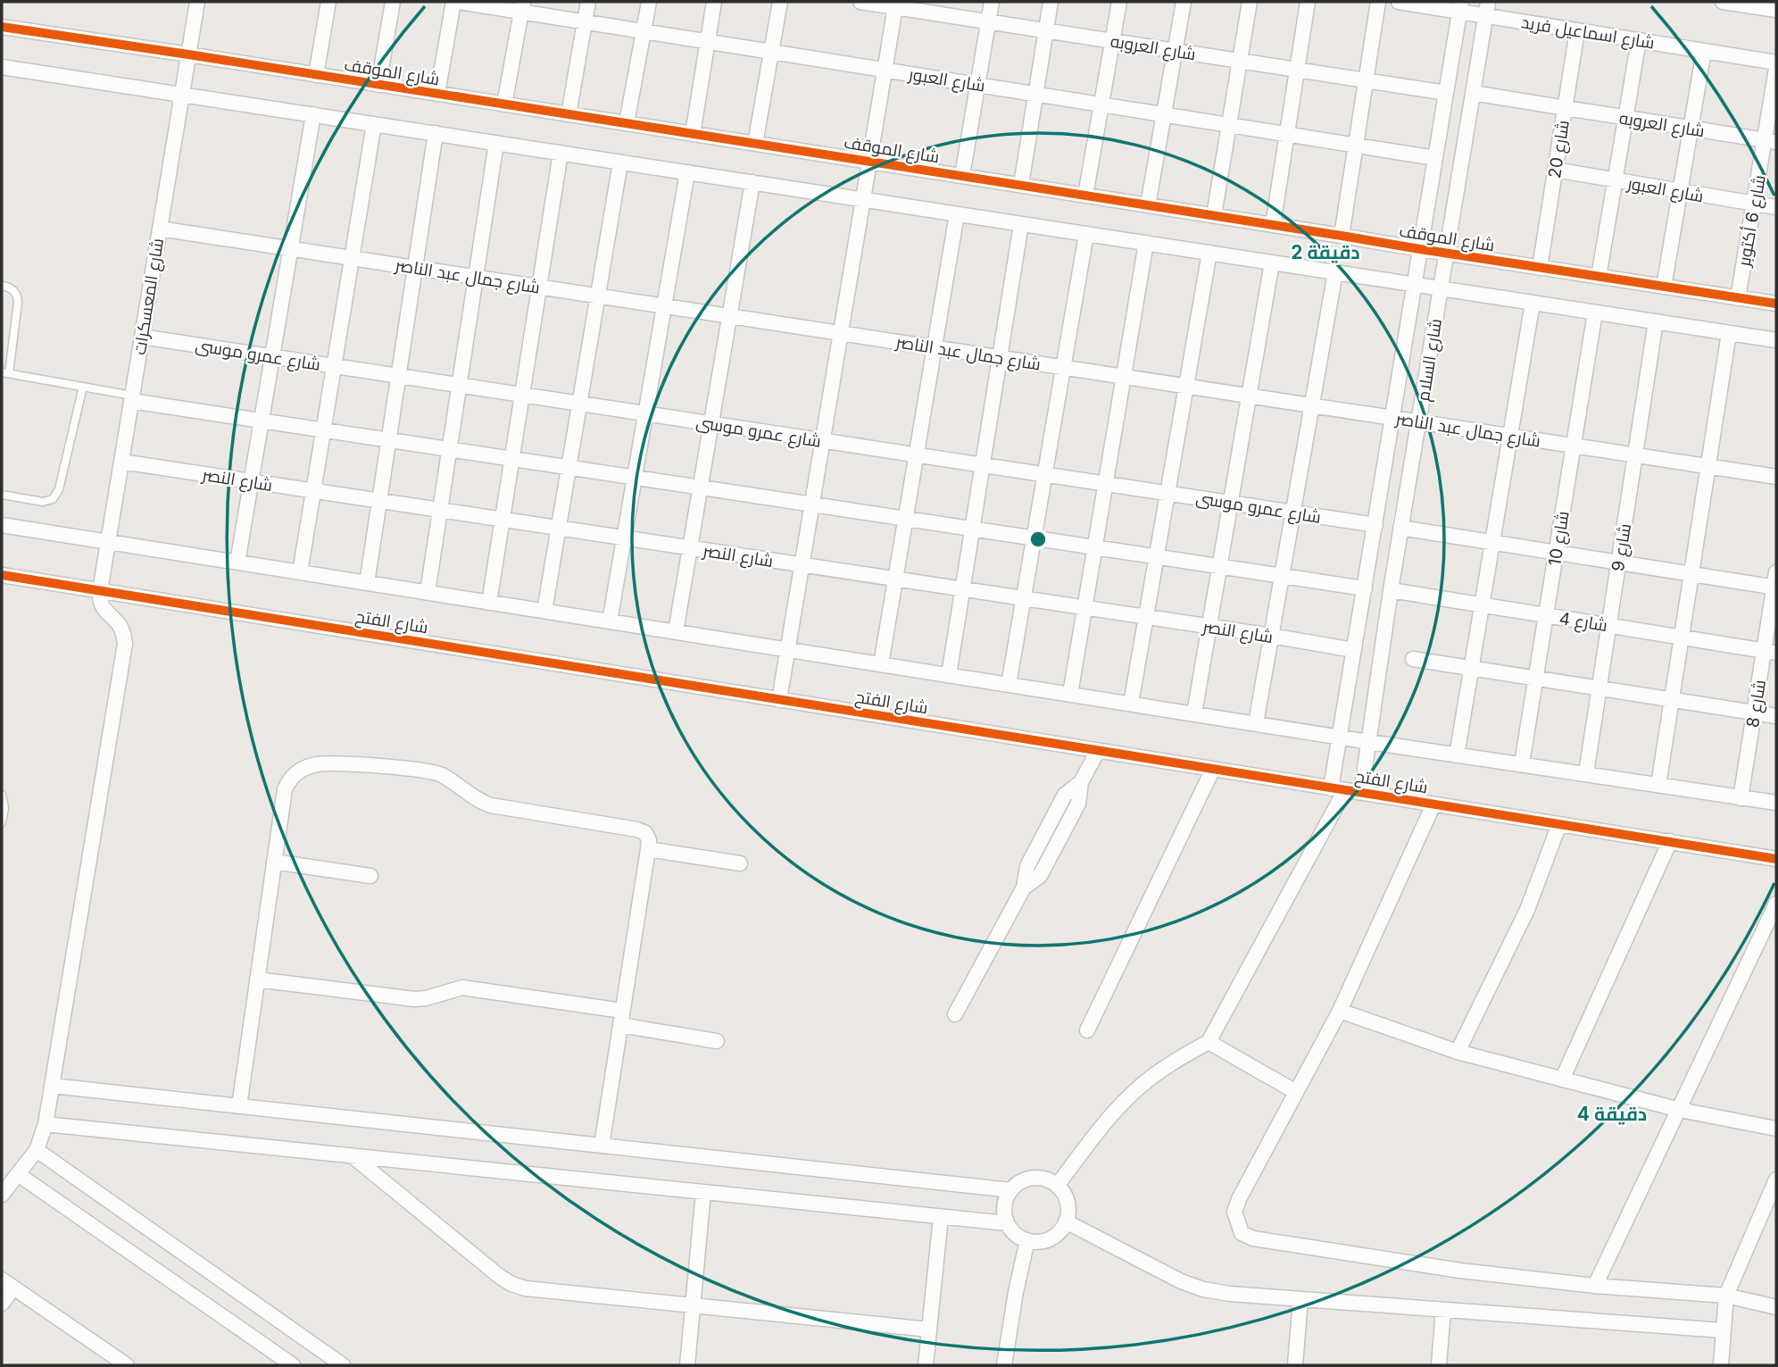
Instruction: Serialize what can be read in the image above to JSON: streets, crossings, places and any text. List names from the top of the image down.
{
  "streets": {
    "street": [
      "شارع اسماعيل فريد",
      "شارع العروبه",
      "شارع الموقف",
      "شارع العبور",
      "شارع 20",
      "شارع 6 أكتوبر",
      "شارع جمال عبد الناصر",
      "شارع المعسكرات",
      "شارع عمرو موسى",
      "شارع السلام",
      "شارع النصر",
      "شارع 10",
      "شارع 9",
      "شارع الفتح",
      "شارع 4",
      "شارع 8"
    ]
  },
  "crossings": [
    ["شارع اسماعيل فريد", "شارع 20"],
    ["شارع اسماعيل فريد", "شارع السلام"],
    ["شارع العروبه", "شارع 20"],
    ["شارع العروبه", "شارع 6 أكتوبر"],
    ["شارع العروبه", "شارع السلام"],
    ["شارع الموقف", "شارع 20"],
    ["شارع الموقف", "شارع 6 أكتوبر"],
    ["شارع الموقف", "شارع المعسكرات"],
    ["شارع الموقف", "شارع السلام"],
    ["شارع العبور", "شارع 20"],
    ["شارع العبور", "شارع 6 أكتوبر"],
    ["شارع العبور", "شارع السلام"],
    ["شارع جمال عبد الناصر", "شارع المعسكرات"],
    ["شارع جمال عبد الناصر", "شارع السلام"],
    ["شارع جمال عبد الناصر", "شارع 10"],
    ["شارع جمال عبد الناصر", "شارع 9"],
    ["شارع المعسكرات", "شارع عمرو موسى"],
    ["شارع المعسكرات", "شارع النصر"],
    ["شارع المعسكرات", "شارع الفتح"],
    ["شارع عمرو موسى", "شارع السلام"],
    ["شارع السلام", "شارع النصر"],
    ["شارع السلام", "شارع الفتح"],
    ["شارع السلام", "شارع 4"],
    ["شارع 10", "شارع الفتح"],
    ["شارع 10", "شارع 4"],
    ["شارع 9", "شارع الفتح"],
    ["شارع 9", "شارع 4"],
    ["شارع الفتح", "شارع 8"],
    ["شارع 4", "شارع 8"]
  ],
  "rings": ["2 دقيقة", "4 دقيقة"]
}
